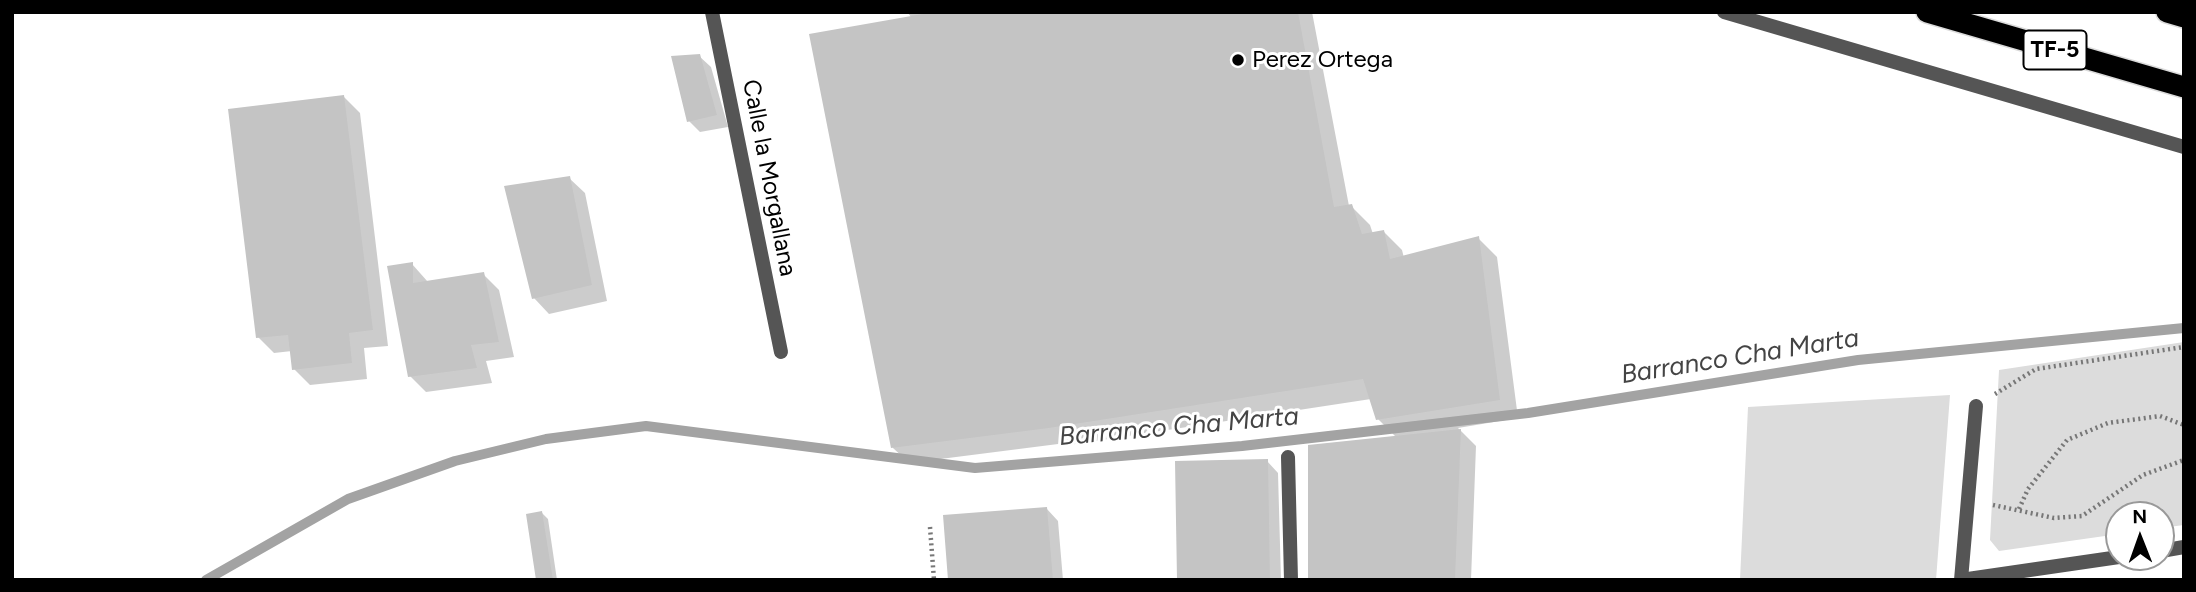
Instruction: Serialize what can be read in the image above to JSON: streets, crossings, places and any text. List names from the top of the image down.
{
  "streets": {
    "highway": ["TF-5"],
    "street": ["Calle la Morgallana"]
  },
  "water": ["Barranco Cha Marta"],
  "places": ["Perez Ortega"],
  "north": "top"
}
